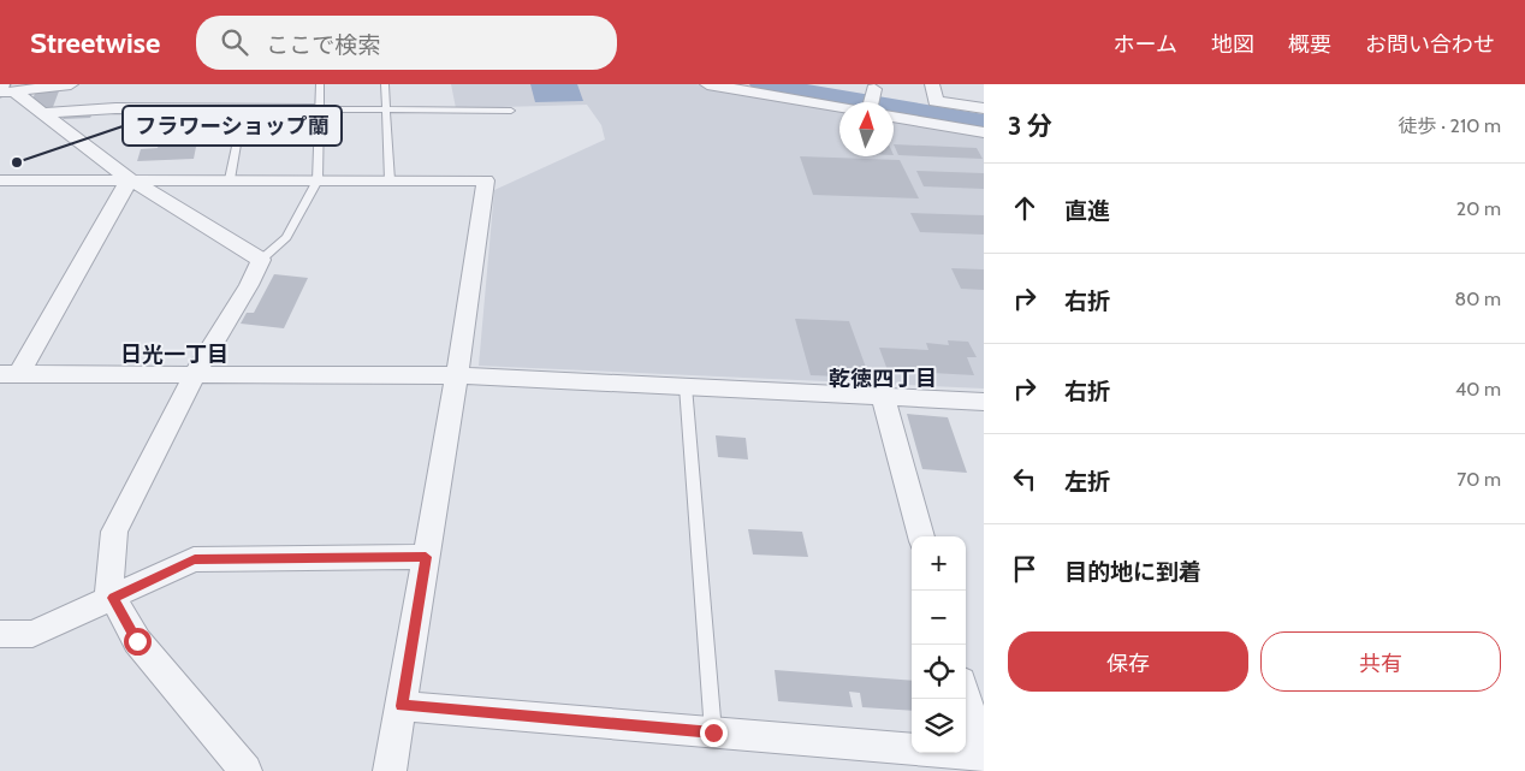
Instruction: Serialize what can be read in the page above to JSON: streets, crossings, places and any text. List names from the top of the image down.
{
  "districts": ["日光一丁目", "乾徳四丁目"],
  "places": ["フラワーショップ蘭"],
  "north": "top",
  "page": {
    "header": "Streetwise",
    "search": "ここで検索",
    "nav": [
      "ホーム",
      "地図",
      "概要",
      "お問い合わせ"
    ],
    "heading": ["3 分", "徒歩 · 210 m"],
    "list": [
      ["直進", "20 m"],
      ["右折", "80 m"],
      ["右折", "40 m"],
      ["左折", "70 m"],
      "目的地に到着"
    ],
    "map_buttons": ["+", "−"],
    "buttons": ["保存", "共有"]
  }
}
